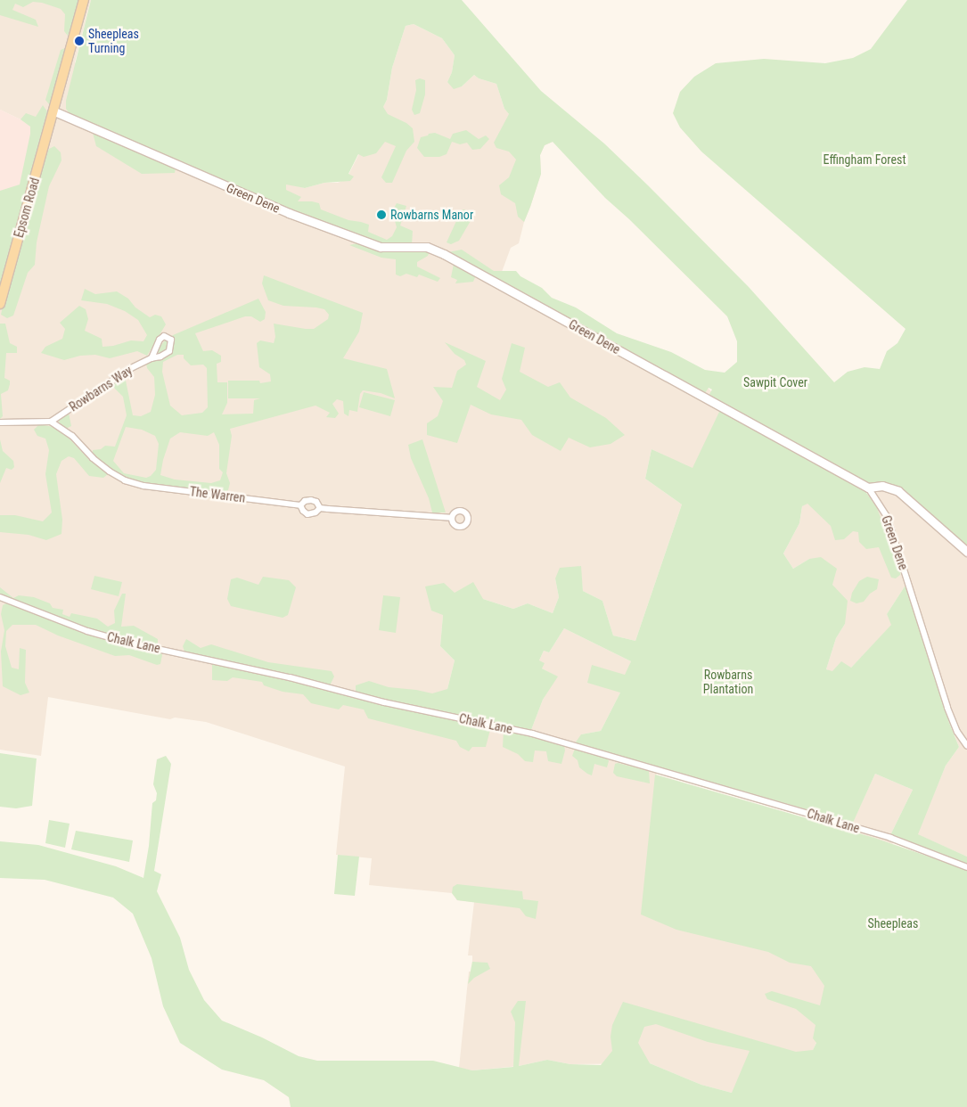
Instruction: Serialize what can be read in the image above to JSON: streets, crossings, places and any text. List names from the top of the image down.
{
  "streets": {
    "main road": ["Epsom Road"],
    "street": [
      "Green Dene",
      "Rowbarns Way",
      "The Warren",
      "Chalk Lane"
    ]
  },
  "crossings": [
    ["Green Dene", "Epsom Road"],
    ["Rowbarns Way", "The Warren"]
  ],
  "parks": [
    "Effingham Forest",
    "Sawpit Cover",
    "Rowbarns Plantation",
    "Sheepleas"
  ],
  "places": ["Sheepleas Turning", "Rowbarns Manor"]
}
